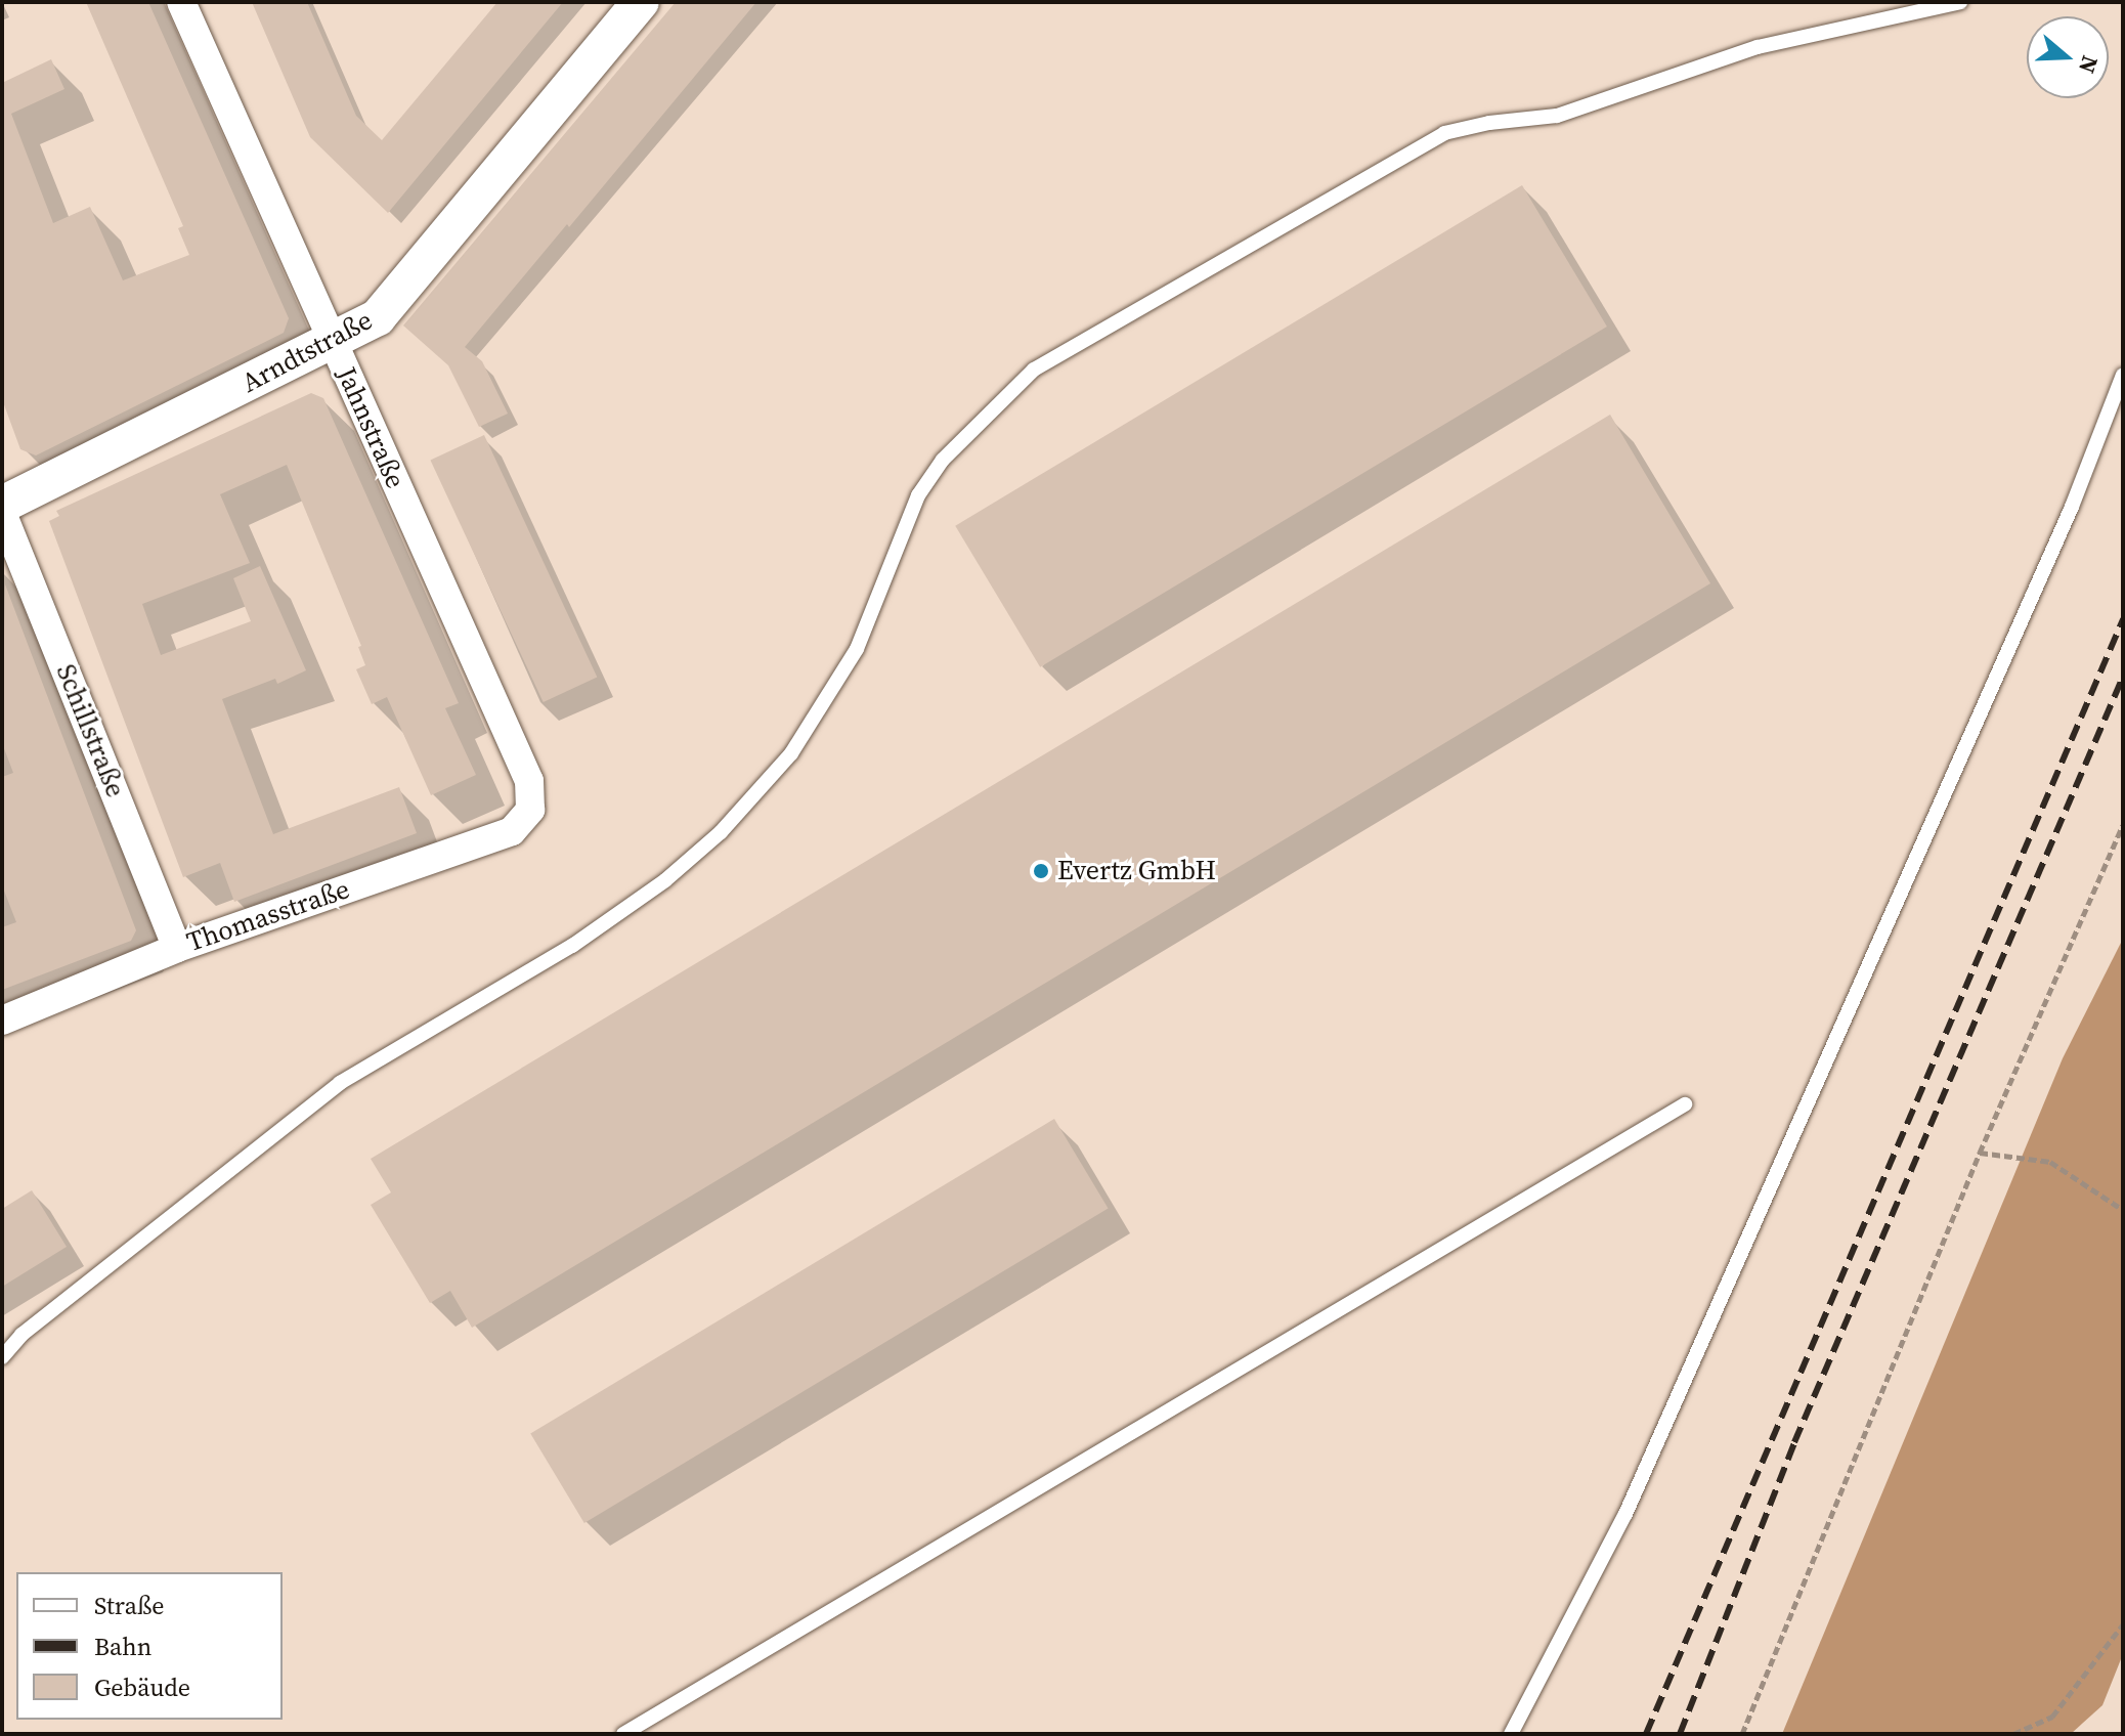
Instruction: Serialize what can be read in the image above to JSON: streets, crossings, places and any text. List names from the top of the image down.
{
  "streets": {
    "street": [
      "Arndtstraße",
      "Jahnstraße",
      "Schillstraße",
      "Thomasstraße"
    ]
  },
  "crossings": [
    ["Arndtstraße", "Jahnstraße"],
    ["Jahnstraße", "Thomasstraße"],
    ["Schillstraße", "Thomasstraße"]
  ],
  "places": ["Evertz GmbH"],
  "legend": ["Straße", "Bahn", "Gebäude"],
  "north": "right"
}
